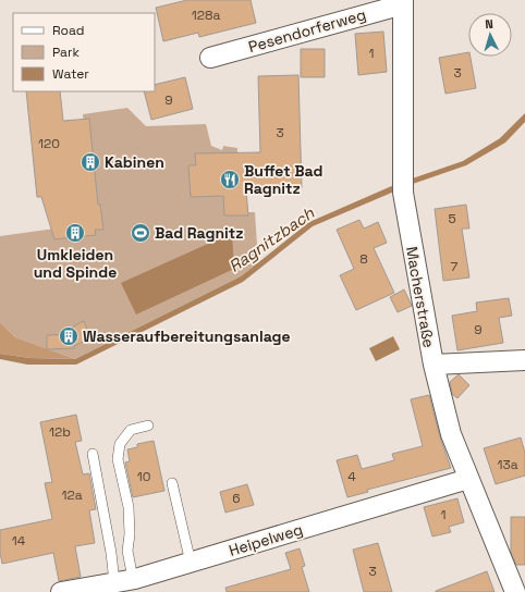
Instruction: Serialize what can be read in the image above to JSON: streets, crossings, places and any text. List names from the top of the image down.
{
  "streets": {
    "street": ["Pesendorferweg", "Macherstraße", "Heipelweg"]
  },
  "crossings": [
    ["Pesendorferweg", "Macherstraße"],
    ["Macherstraße", "Heipelweg"]
  ],
  "water": ["Ragnitzbach"],
  "places": {
    "building": ["Kabinen", "Umkleiden und Spinde", "Wasseraufbereitungsanlage"],
    "restaurant": ["Buffet Bad Ragnitz"],
    "sports": ["Bad Ragnitz"]
  },
  "house_numbers": [
    "128a",
    "1",
    "3",
    "9",
    "3",
    "120",
    "5",
    "8",
    "7",
    "9",
    "12b",
    "13a",
    "10",
    "4",
    "12a",
    "6",
    "1",
    "14",
    "3"
  ],
  "legend": ["Road", "Park", "Water"],
  "north": "top"
}
